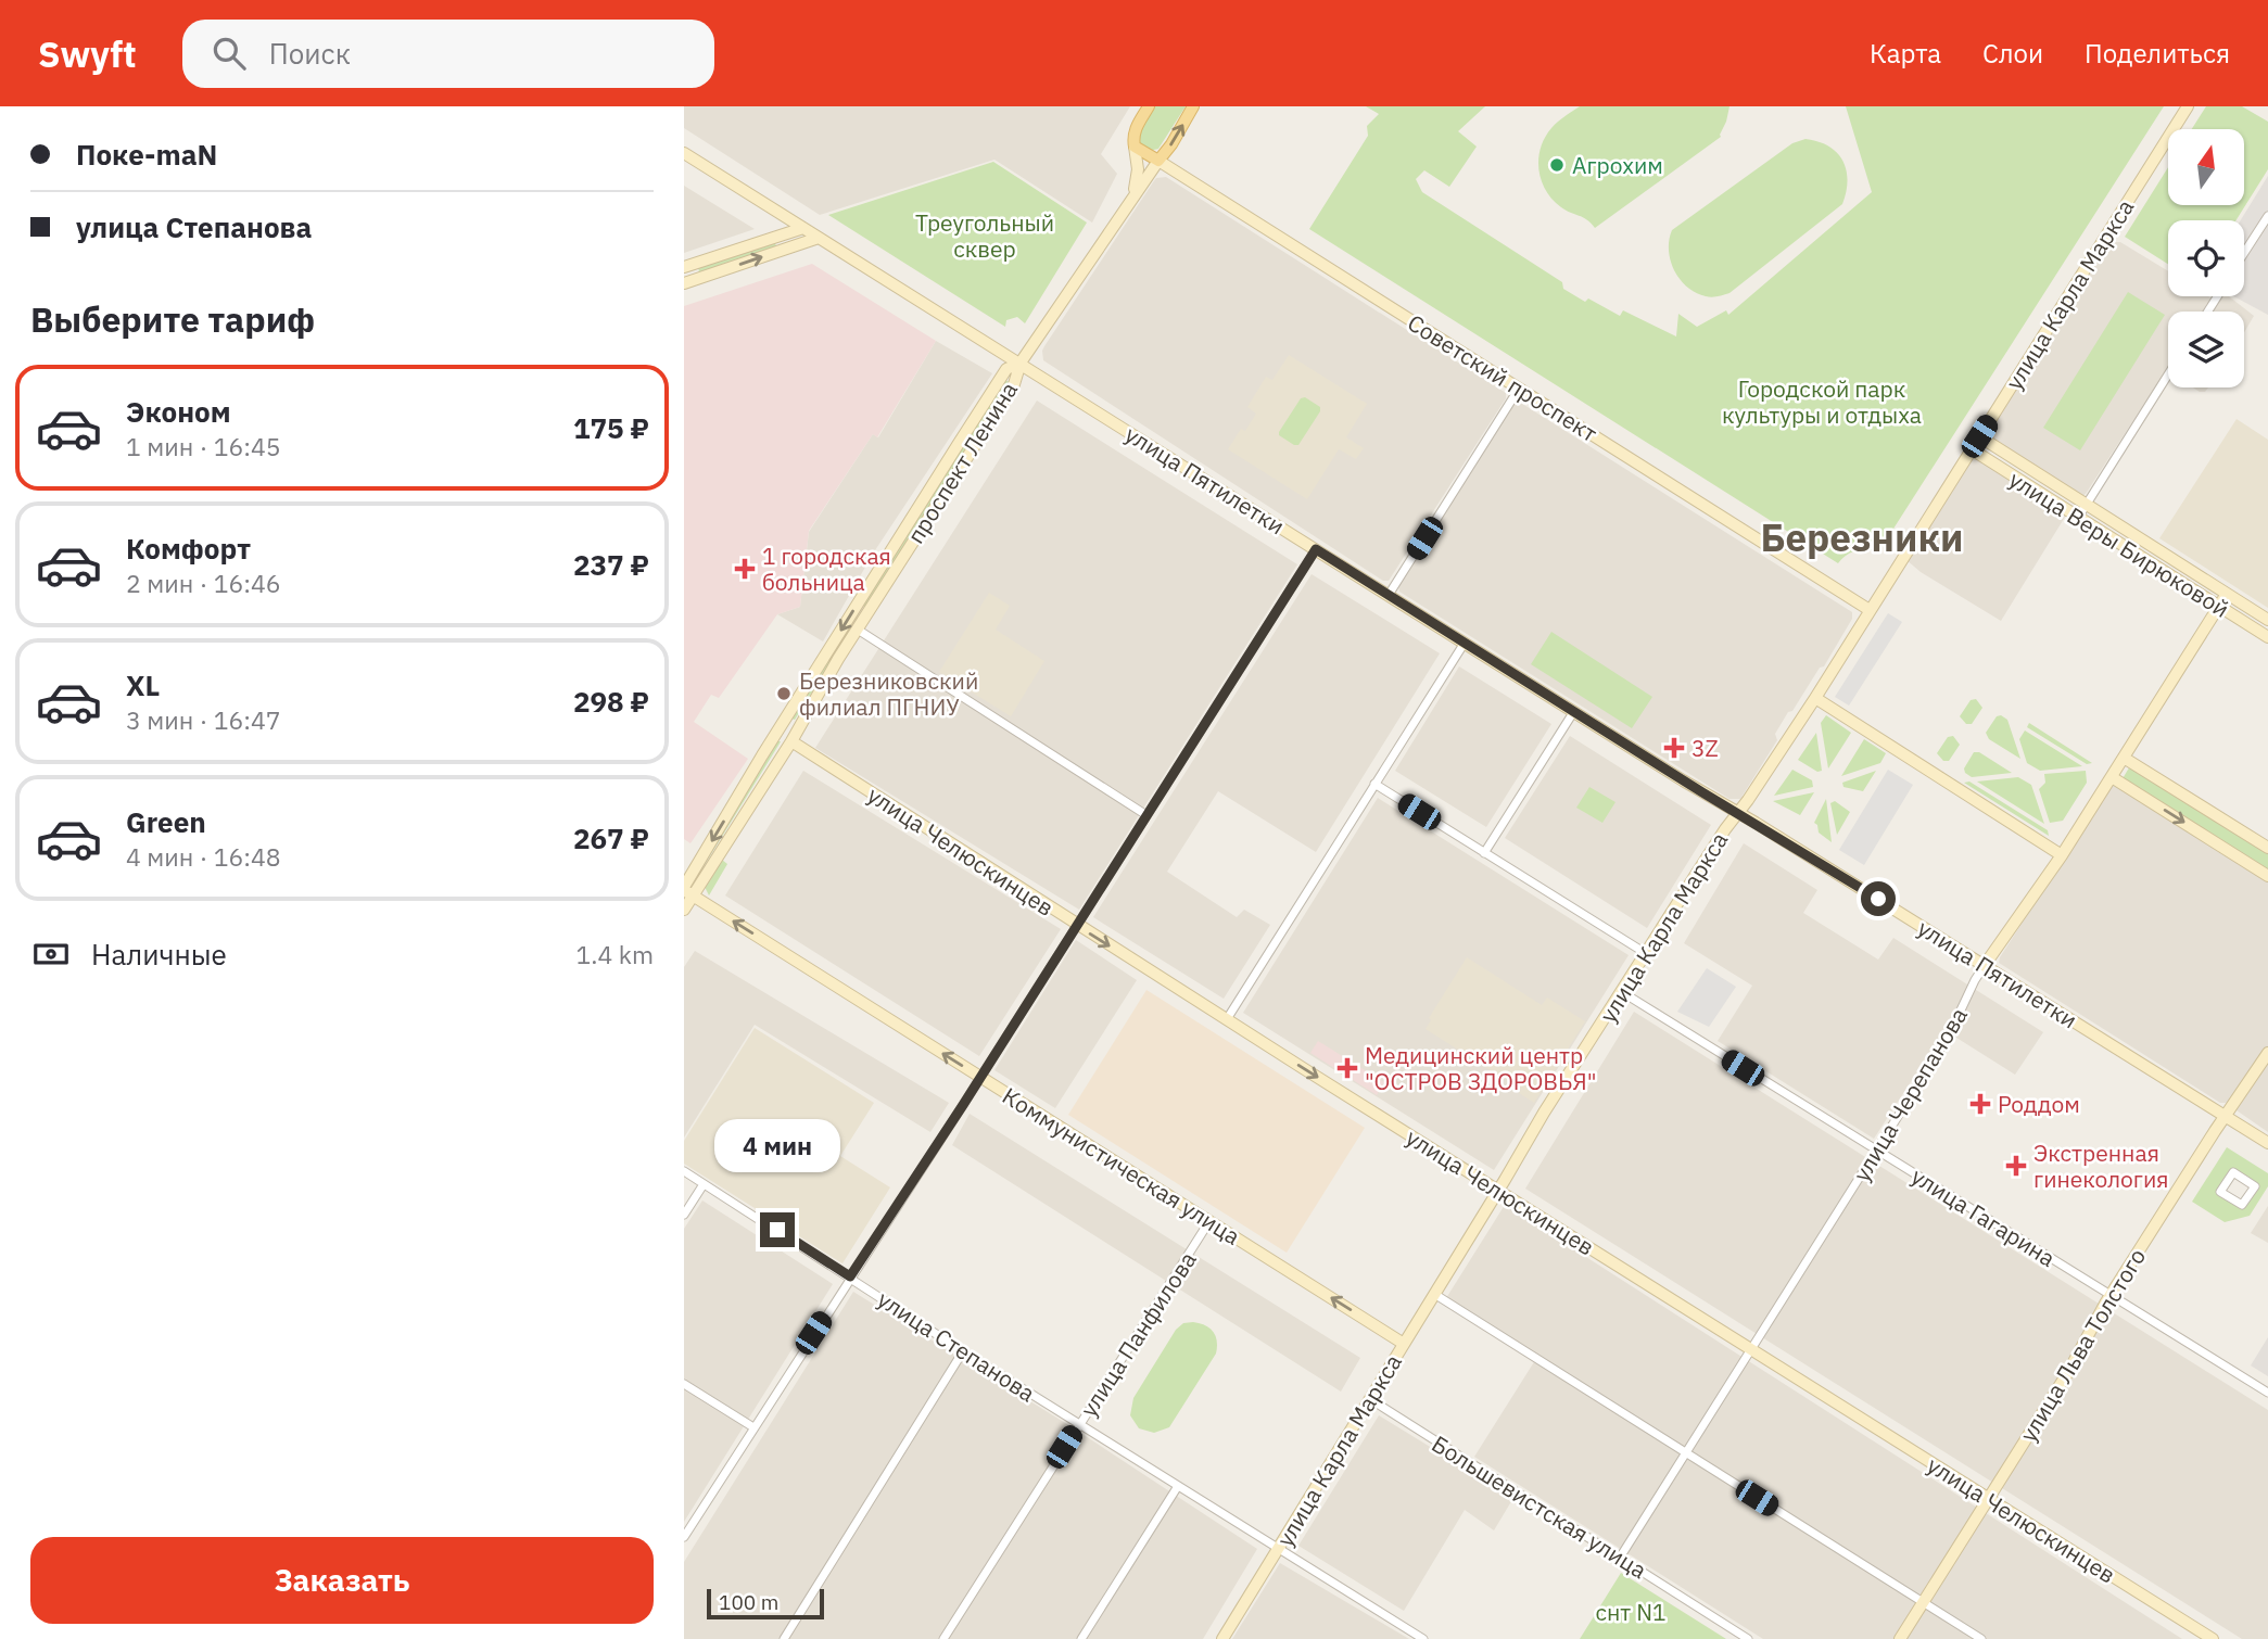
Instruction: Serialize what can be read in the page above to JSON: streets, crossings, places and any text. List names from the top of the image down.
{
  "streets": {
    "main road": [
      "улица Карла Маркса",
      "Советский проспект",
      "проспект Ленина",
      "улица Пятилетки",
      "улица Веры Бирюковой",
      "улица Челюскинцев",
      "улица Черепанова",
      "Коммунистическая улица",
      "улица Льва Толстого"
    ],
    "street": [
      "улица Гагарина",
      "улица Панфилова",
      "улица Степанова",
      "Большевистская улица"
    ]
  },
  "crossings": [
    ["улица Карла Маркса", "Советский проспект"],
    ["улица Карла Маркса", "улица Пятилетки"],
    ["улица Карла Маркса", "улица Веры Бирюковой"],
    ["улица Карла Маркса", "улица Челюскинцев"],
    ["улица Карла Маркса", "Коммунистическая улица"],
    ["улица Карла Маркса", "улица Гагарина"],
    ["улица Карла Маркса", "улица Степанова"],
    ["улица Карла Маркса", "Большевистская улица"],
    ["Советский проспект", "проспект Ленина"],
    ["проспект Ленина", "улица Пятилетки"],
    ["проспект Ленина", "улица Челюскинцев"],
    ["проспект Ленина", "Коммунистическая улица"],
    ["улица Пятилетки", "улица Черепанова"],
    ["улица Пятилетки", "улица Льва Толстого"],
    ["улица Веры Бирюковой", "улица Черепанова"],
    ["улица Челюскинцев", "улица Черепанова"],
    ["улица Челюскинцев", "улица Льва Толстого"],
    ["улица Черепанова", "улица Гагарина"],
    ["улица Черепанова", "Большевистская улица"],
    ["Коммунистическая улица", "улица Панфилова"],
    ["улица Гагарина", "улица Льва Толстого"],
    ["улица Панфилова", "улица Степанова"]
  ],
  "one_way": ["Коммунистическая улица"],
  "districts": ["Березники"],
  "parks": ["Треугольный сквер", "Городской парк культуры и отдыха", "снт N1"],
  "places": {
    "other": ["Агрохим", "Березниковский филиал ПГНИУ"],
    "health": [
      "1 городская больница",
      "3Z",
      "Медицинский центр \"ОСТРОВ ЗДОРОВЬЯ\"",
      "Роддом",
      "Экстренная гинекология"
    ]
  },
  "scale_bar": "100 m",
  "north": "top",
  "page": {
    "header": "Swyft",
    "search": "Поиск",
    "nav": ["Карта", "Слои", "Поделиться"],
    "banner": ["Поке-maN", "улица Степанова"],
    "heading": "Выберите тариф",
    "list": [
      {
        "name": "Эконом",
        "note": "1 мин · 16:45",
        "value": "175 ₽"
      },
      {
        "name": "Комфорт",
        "note": "2 мин · 16:46",
        "value": "237 ₽"
      },
      {
        "name": "XL",
        "note": "3 мин · 16:47",
        "value": "298 ₽"
      },
      {
        "name": "Green",
        "note": "4 мин · 16:48",
        "value": "267 ₽"
      }
    ],
    "pay": ["Наличные", "1.4 km"],
    "bubble": "4 мин",
    "buttons": "Заказать",
    "scale": "100 m"
  }
}
